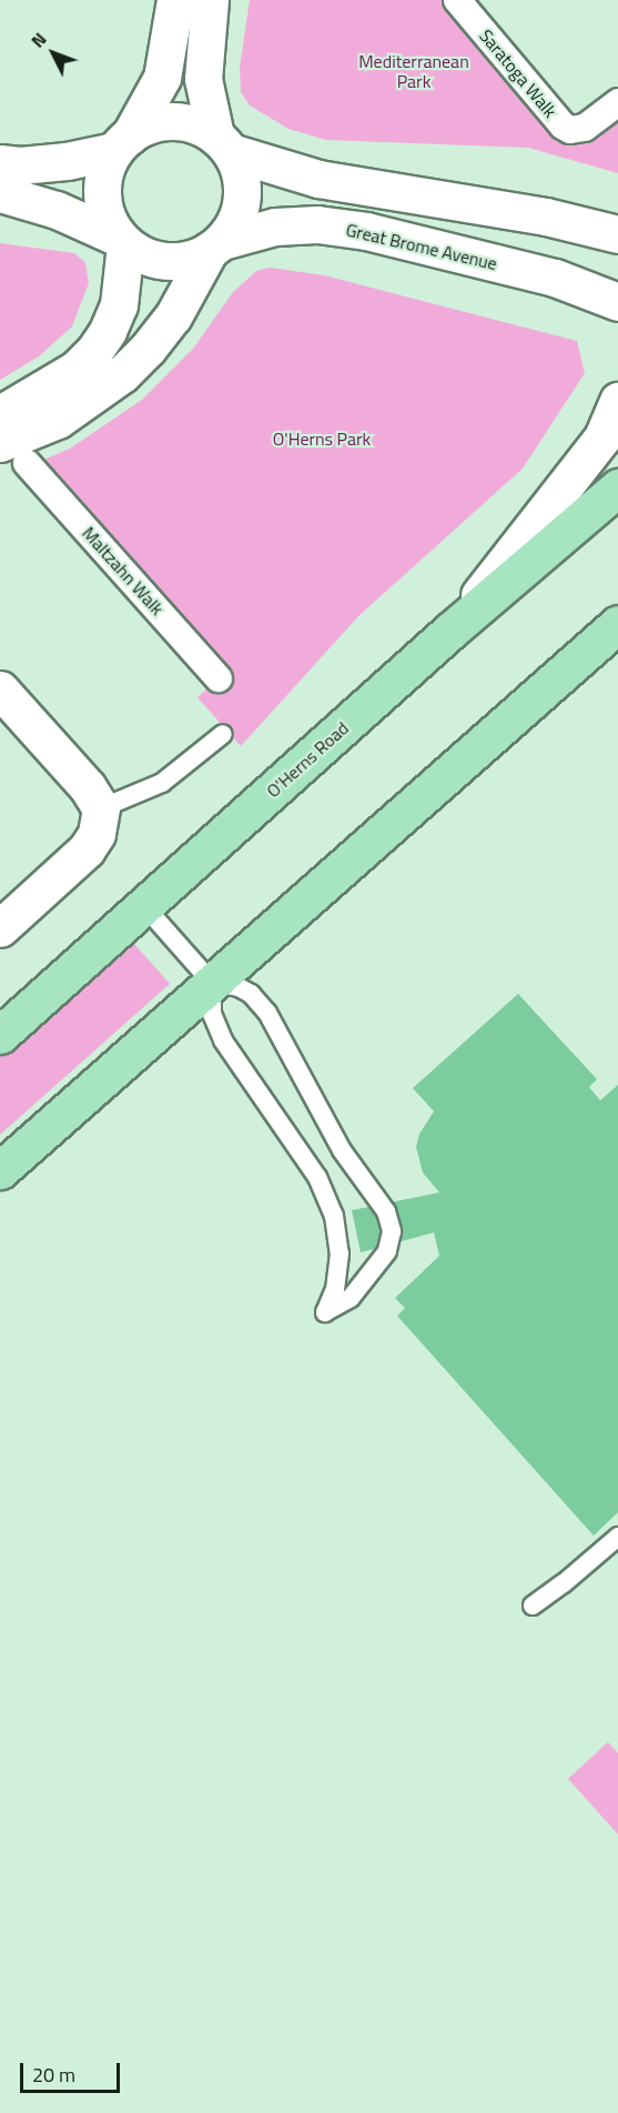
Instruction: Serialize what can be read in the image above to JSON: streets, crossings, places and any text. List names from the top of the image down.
{
  "streets": {
    "main road": ["O'Herns Road"],
    "street": ["Saratoga Walk", "Great Brome Avenue", "Maltzahn Walk"]
  },
  "parks": ["Mediterranean Park", "O'Herns Park"],
  "scale_bar": "20 m",
  "north": "top left"
}
